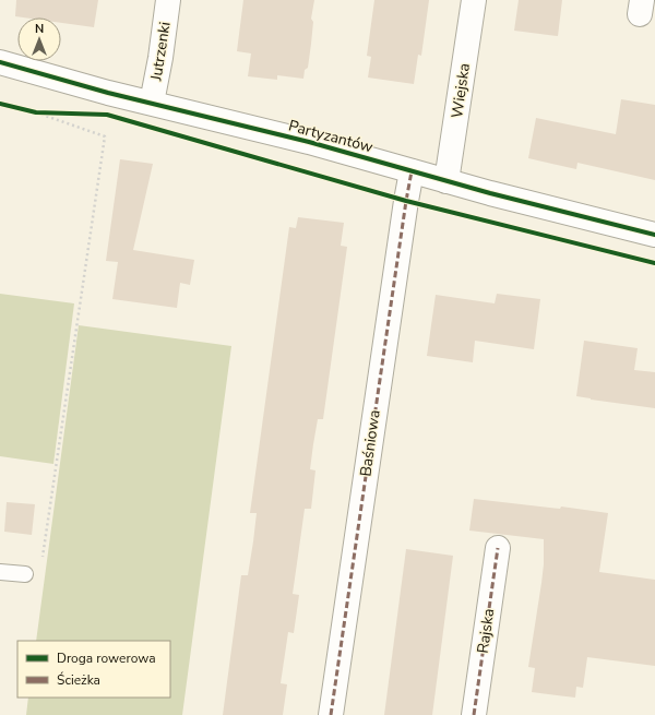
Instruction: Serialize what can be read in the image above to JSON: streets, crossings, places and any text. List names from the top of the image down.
{
  "streets": {
    "street": [
      "Jutrzenki",
      "Wiejska",
      "Partyzantów",
      "Baśniowa",
      "Rajska"
    ]
  },
  "crossings": [
    ["Jutrzenki", "Partyzantów"],
    ["Wiejska", "Partyzantów"],
    ["Partyzantów", "Baśniowa"]
  ],
  "legend": ["Droga rowerowa", "Ścieżka"],
  "north": "top"
}
